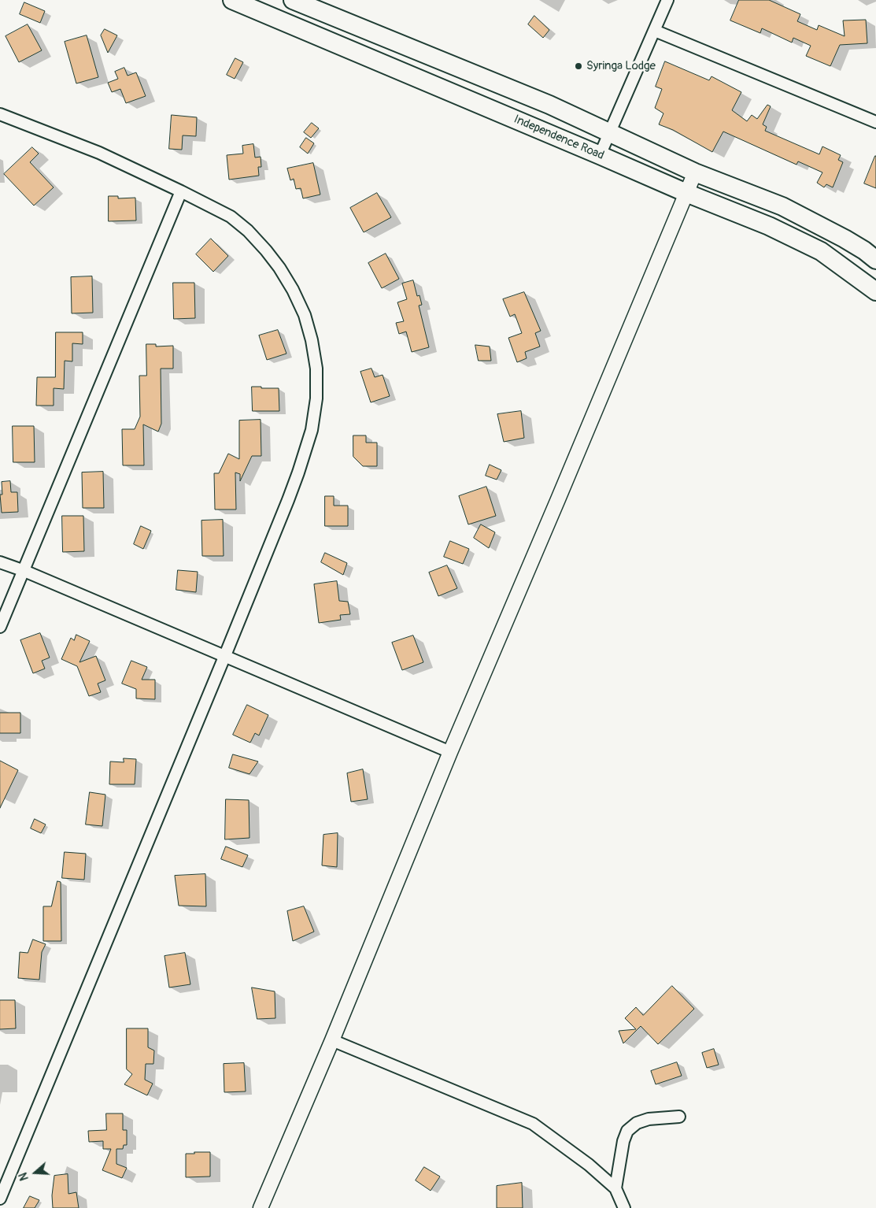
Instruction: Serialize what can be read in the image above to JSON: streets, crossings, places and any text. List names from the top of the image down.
{
  "streets": {
    "main road": ["Independence Road"]
  },
  "places": ["Syringa Lodge"],
  "north": "left"
}
